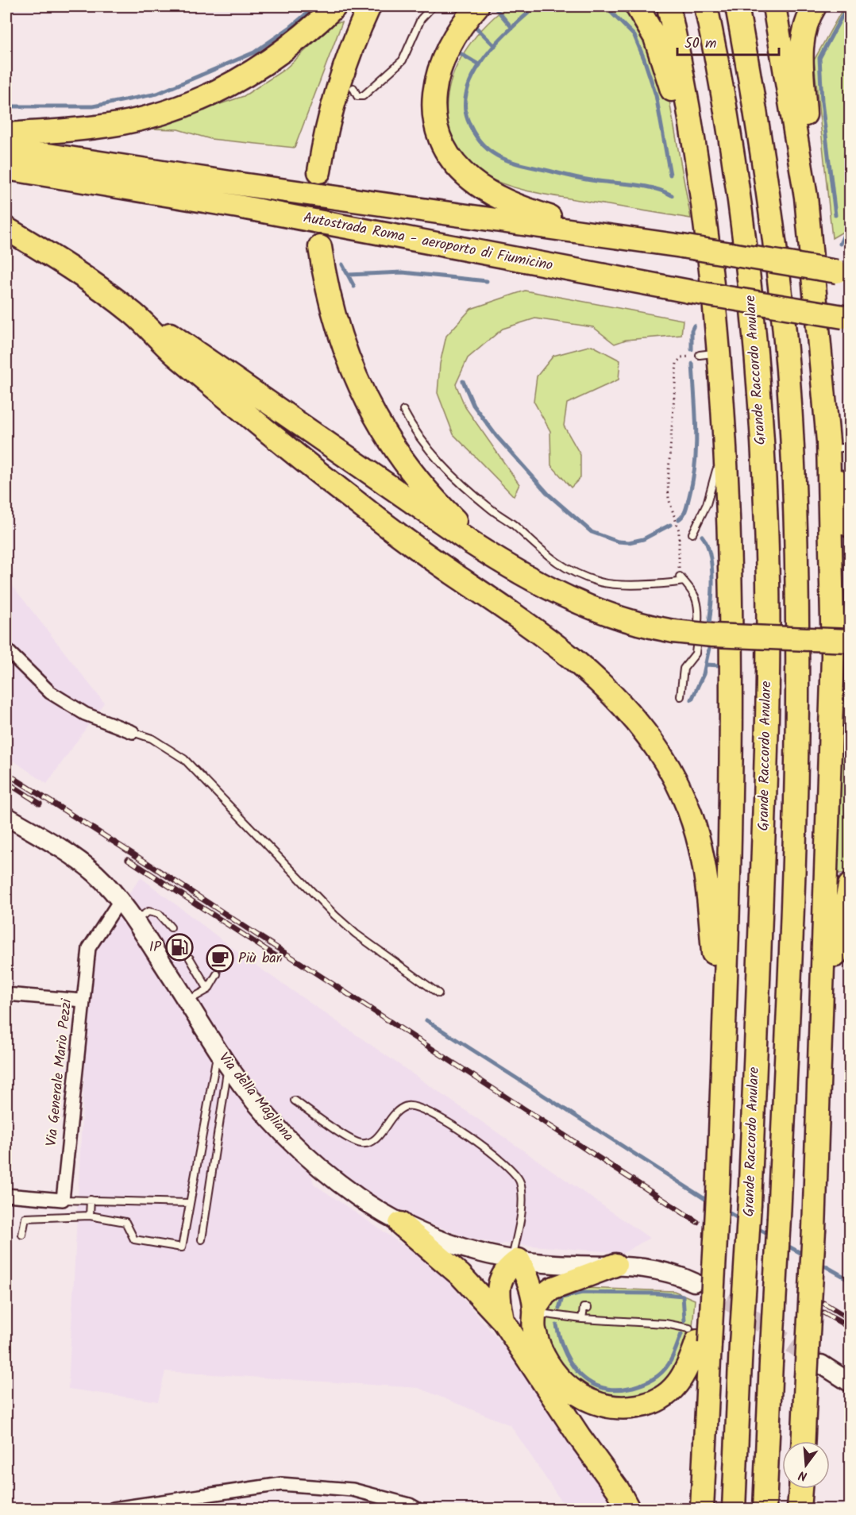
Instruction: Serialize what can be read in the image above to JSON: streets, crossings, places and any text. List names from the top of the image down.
{
  "streets": {
    "highway": ["Autostrada Roma - aeroporto di Fiumicino", "Grande Raccordo Anulare"],
    "main road": ["Via della Magliana"],
    "street": ["Via Generale Mario Pezzi"]
  },
  "crossings": [
    ["Via Generale Mario Pezzi", "Via della Magliana"]
  ],
  "places": {
    "fuel station": ["IP"],
    "cafe": ["Più bar"]
  },
  "scale_bar": "50 m",
  "north": "bottom"
}
